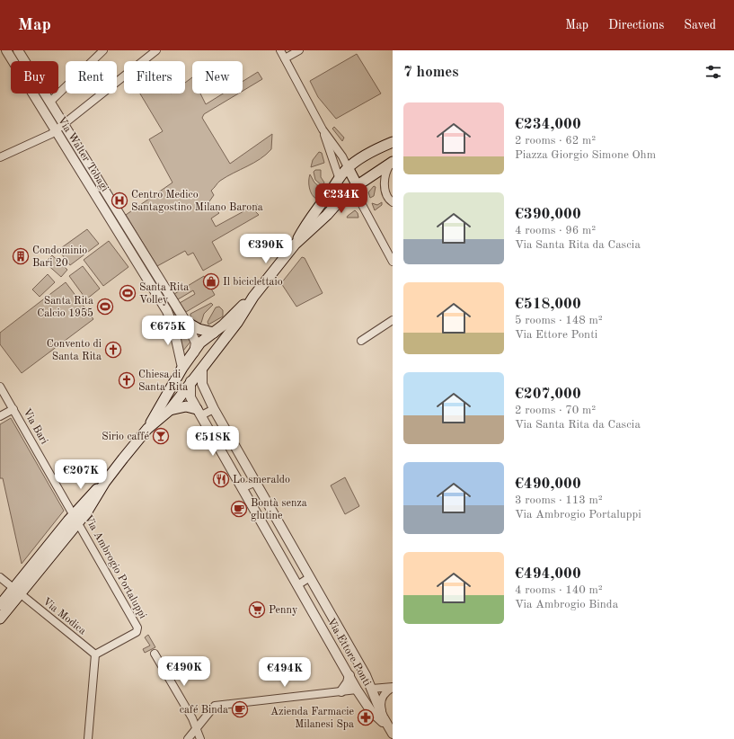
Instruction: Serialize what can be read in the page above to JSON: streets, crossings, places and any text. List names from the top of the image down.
{
  "streets": {
    "street": [
      "Via Walter Tobagi",
      "Via Bari",
      "Via Ambrogio Portaluppi",
      "Via Modica",
      "Via Ettore Ponti"
    ]
  },
  "crossings": [
    ["Via Bari", "Via Ambrogio Portaluppi"],
    ["Via Ambrogio Portaluppi", "Via Modica"]
  ],
  "places": {
    "hospital": ["Centro Medico Santagostino Milano Barona"],
    "building": ["Condominio Bari 20"],
    "shop": ["Il biciclettaio"],
    "sports": ["Santa Rita Volley", "Santa Rita Calcio 1955"],
    "church": ["Convento di Santa Rita", "Chiesa di Santa Rita"],
    "bar": ["Sirio caffé"],
    "restaurant": ["Lo smeraldo"],
    "cafe": ["Bontà senza glutine", "café Binda"],
    "supermarket": ["Penny"],
    "pharmacy": ["Azienda Farmacie Milanesi Spa"]
  },
  "page": {
    "header": "Map",
    "nav": ["Map", "Directions", "Saved"],
    "heading": "7 homes",
    "chip": [
      "Buy",
      "Rent",
      "Filters",
      "New"
    ],
    "list": [
      {
        "name": "€234,000",
        "note": "2 rooms · 62 m² · Piazza Giorgio Simone Ohm"
      },
      {
        "name": "€390,000",
        "note": "4 rooms · 96 m² · Via Santa Rita da Cascia"
      },
      {
        "name": "€518,000",
        "note": "5 rooms · 148 m² · Via Ettore Ponti"
      },
      {
        "name": "€207,000",
        "note": "2 rooms · 70 m² · Via Santa Rita da Cascia"
      },
      {
        "name": "€490,000",
        "note": "3 rooms · 113 m² · Via Ambrogio Portaluppi"
      },
      {
        "name": "€494,000",
        "note": "4 rooms · 140 m² · Via Ambrogio Binda"
      }
    ],
    "price": [
      "€234K",
      "€390K",
      "€675K",
      "€518K",
      "€207K",
      "€490K",
      "€494K"
    ]
  }
}
